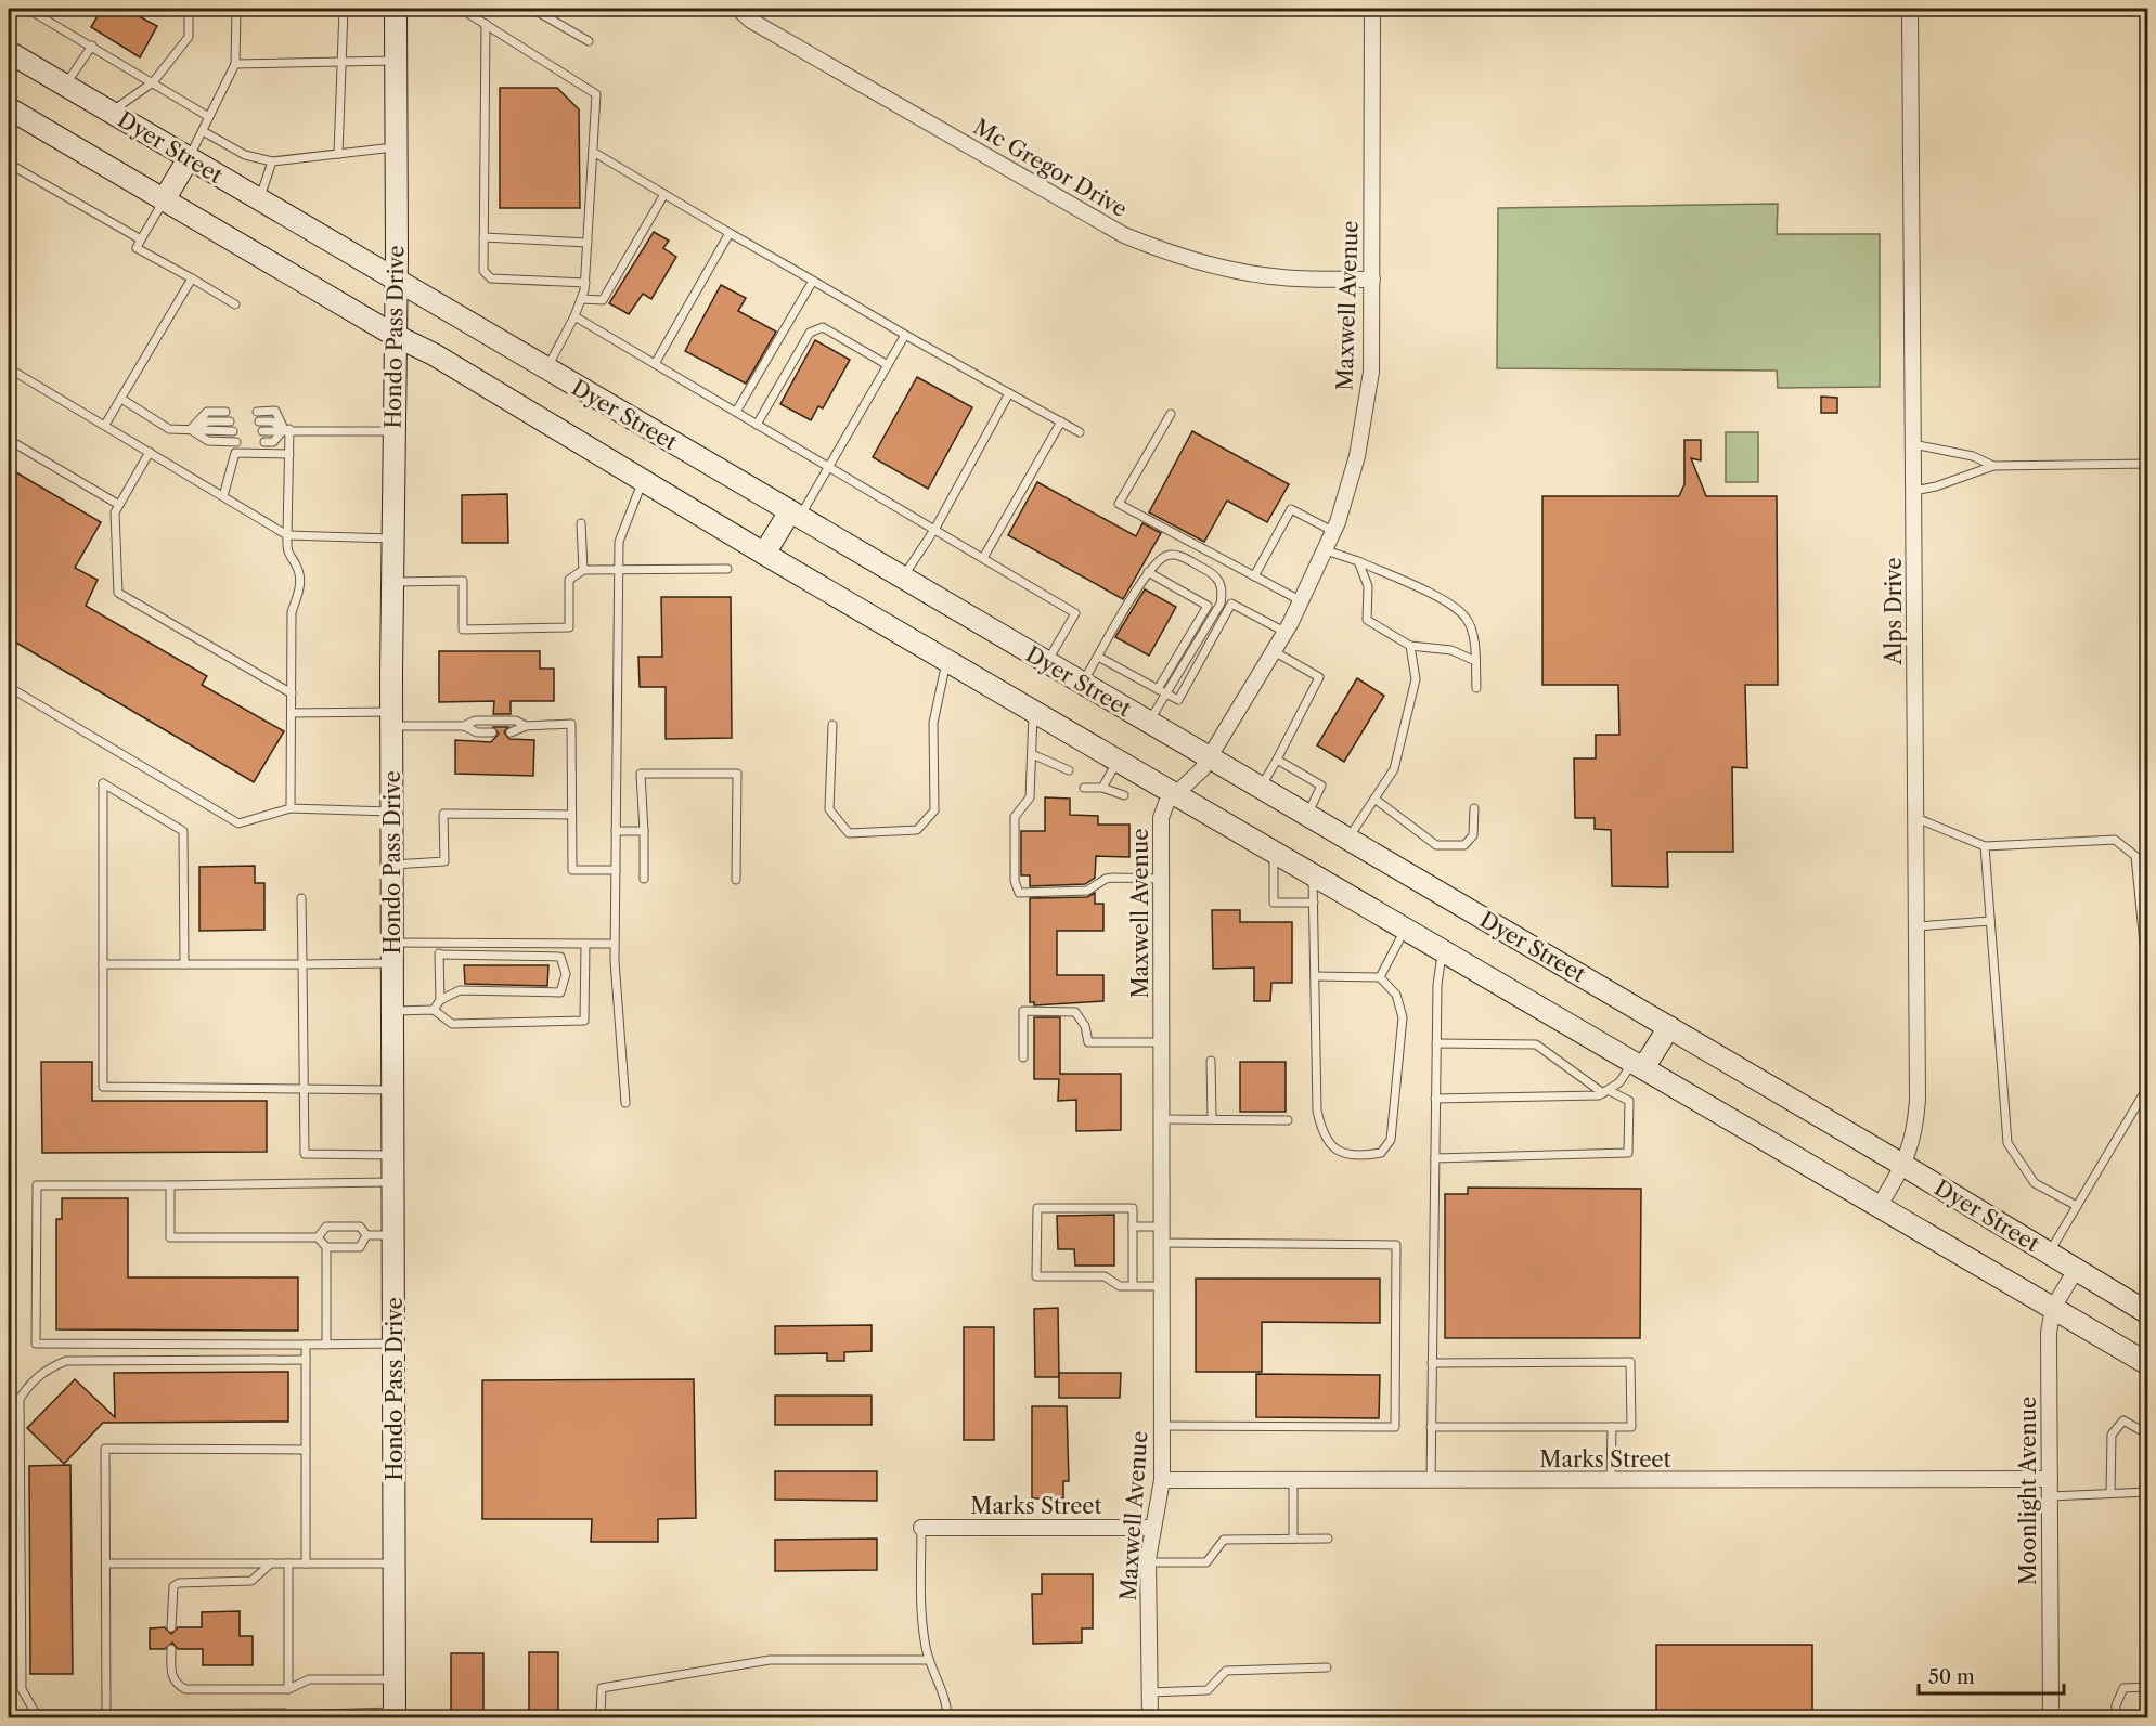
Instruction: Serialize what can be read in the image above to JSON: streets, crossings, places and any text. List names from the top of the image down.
{
  "streets": {
    "main road": ["Dyer Street", "Hondo Pass Drive"],
    "street": [
      "Mc Gregor Drive",
      "Maxwell Avenue",
      "Alps Drive",
      "Marks Street",
      "Moonlight Avenue"
    ]
  },
  "crossings": [
    ["Dyer Street", "Maxwell Avenue"],
    ["Dyer Street", "Hondo Pass Drive"],
    ["Dyer Street", "Alps Drive"],
    ["Dyer Street", "Moonlight Avenue"],
    ["Mc Gregor Drive", "Maxwell Avenue"],
    ["Maxwell Avenue", "Marks Street"],
    ["Marks Street", "Moonlight Avenue"]
  ],
  "scale_bar": "50 m"
}
